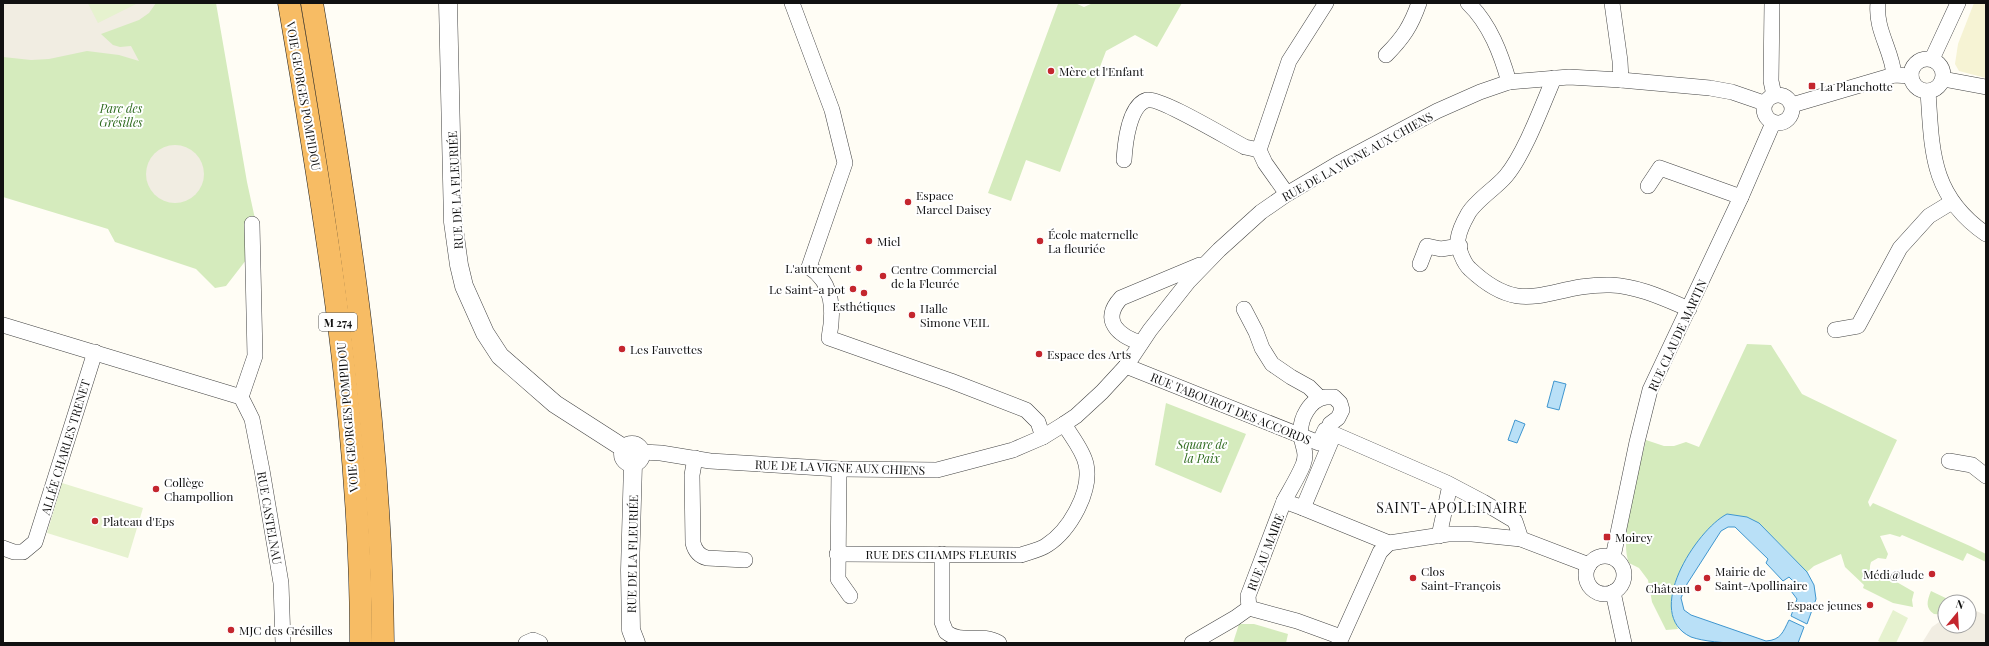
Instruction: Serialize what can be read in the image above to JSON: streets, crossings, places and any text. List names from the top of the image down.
{
  "streets": {
    "highway": ["VOIE GEORGES POMPIDOU", "M 274"],
    "street": [
      "RUE DE LA VIGNE AUX CHIENS",
      "RUE DE LA FLEURIÉE",
      "RUE CLAUDE MARTIN",
      "RUE TABOUROT DES ACCORDS",
      "ALLÉE CHARLES TRENET",
      "RUE CASTELNAU",
      "RUE AU MAIRE",
      "RUE DES CHAMPS FLEURIS"
    ]
  },
  "crossings": [
    ["RUE DE LA VIGNE AUX CHIENS", "RUE DE LA FLEURIÉE"],
    ["RUE DE LA VIGNE AUX CHIENS", "RUE CLAUDE MARTIN"],
    ["RUE DE LA VIGNE AUX CHIENS", "RUE TABOUROT DES ACCORDS"],
    ["RUE DE LA VIGNE AUX CHIENS", "RUE DES CHAMPS FLEURIS"],
    ["RUE TABOUROT DES ACCORDS", "RUE AU MAIRE"]
  ],
  "districts": ["SAINT-APOLLINAIRE"],
  "parks": ["Parc des Grésilles", "Square de la Paix"],
  "places": {
    "other": [
      "Mère et l'Enfant",
      "Espace Marcel Daisey",
      "Miel",
      "École maternelle La fleuriée",
      "L'autrement",
      "Centre Commercial de la Fleurée",
      "Le Saint-a pot",
      "Esthétiques",
      "Halle Simone VEIL",
      "Les Fauvettes",
      "Espace des Arts",
      "Collège Champollion",
      "Plateau d'Eps",
      "Médi@lude",
      "Clos Saint-François",
      "Mairie de Saint-Apollinaire",
      "Château",
      "Espace jeunes",
      "MJC des Grésilles"
    ],
    "transit": ["La Planchotte", "Moirey"]
  },
  "north": "top"
}
